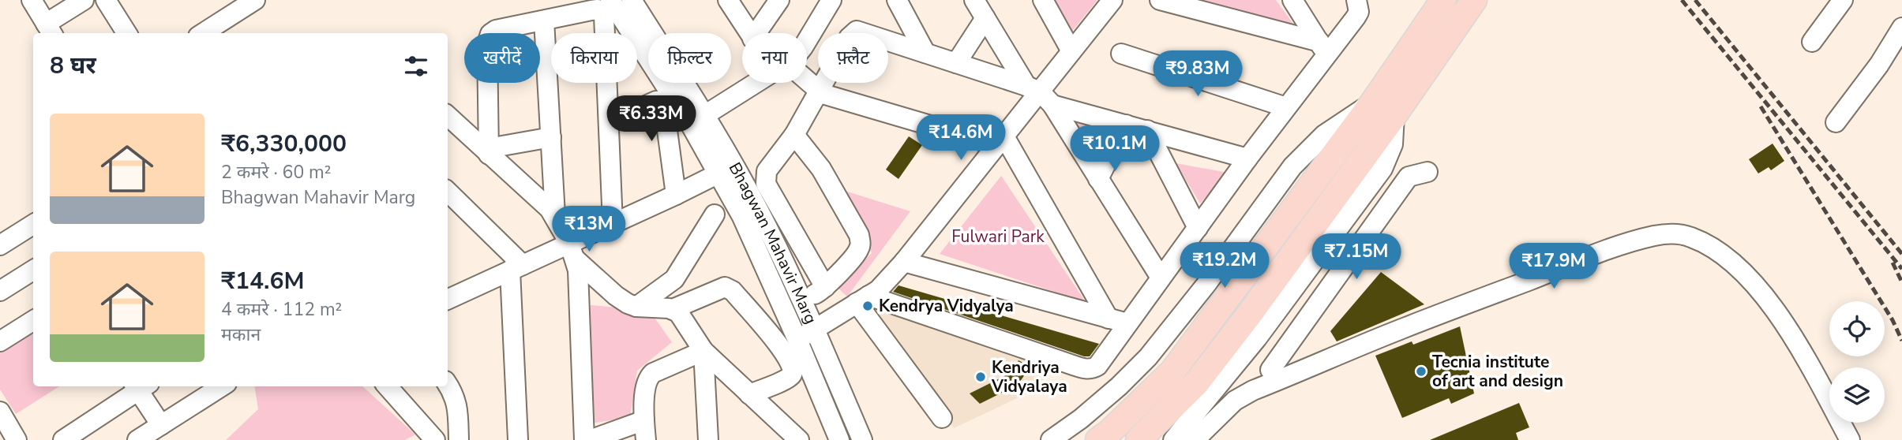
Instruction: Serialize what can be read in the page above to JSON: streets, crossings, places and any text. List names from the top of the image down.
{
  "streets": {
    "street": ["Bhagwan Mahavir Marg"]
  },
  "parks": ["Fulwari Park"],
  "places": ["Kendrya Vidyalya", "Tecnia institute of art and design", "Kendriya Vidyalaya"],
  "page": {
    "chip": [
      "खरीदें",
      "किराया",
      "फ़िल्टर",
      "नया",
      "फ़्लैट"
    ],
    "heading": "8 घर",
    "price": [
      "₹9.83M",
      "₹6.33M",
      "₹14.6M",
      "₹10.1M",
      "₹13M",
      "₹7.15M",
      "₹19.2M",
      "₹17.9M"
    ],
    "list": [
      {
        "name": "₹6,330,000",
        "note": "2 कमरे · 60 m² · Bhagwan Mahavir Marg"
      },
      {
        "name": "₹14.6M",
        "note": "4 कमरे · 112 m² · मकान"
      }
    ]
  }
}
